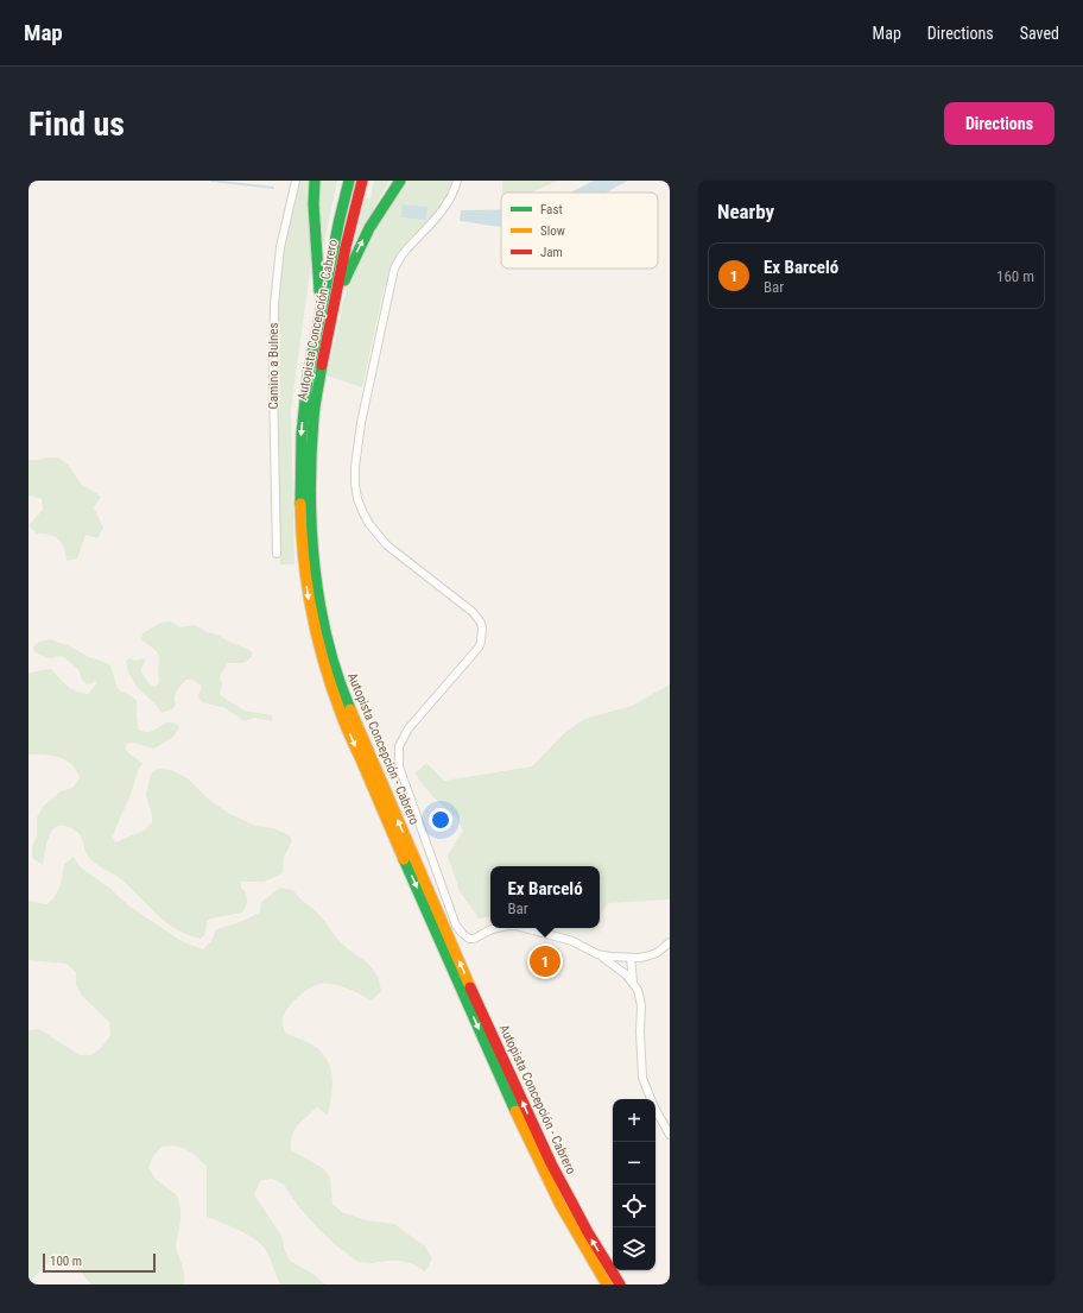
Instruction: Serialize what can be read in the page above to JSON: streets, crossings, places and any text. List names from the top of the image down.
{
  "streets": {
    "highway": ["Autopista Concepción - Cabrero"],
    "street": ["Camino a Bulnes"]
  },
  "legend": ["Fast", "Slow", "Jam"],
  "scale_bar": "100 m",
  "page": {
    "header": "Map",
    "nav": ["Map", "Directions", "Saved"],
    "buttons": "Directions",
    "title": "Find us",
    "heading": "Nearby",
    "list": [
      {
        "mark": "1",
        "name": "Ex Barceló",
        "note": "Bar",
        "value": "160 m"
      }
    ],
    "popup": ["Ex Barceló", "Bar"],
    "pins": "1",
    "map_buttons": ["+", "−"],
    "scale": "100 m"
  }
}
